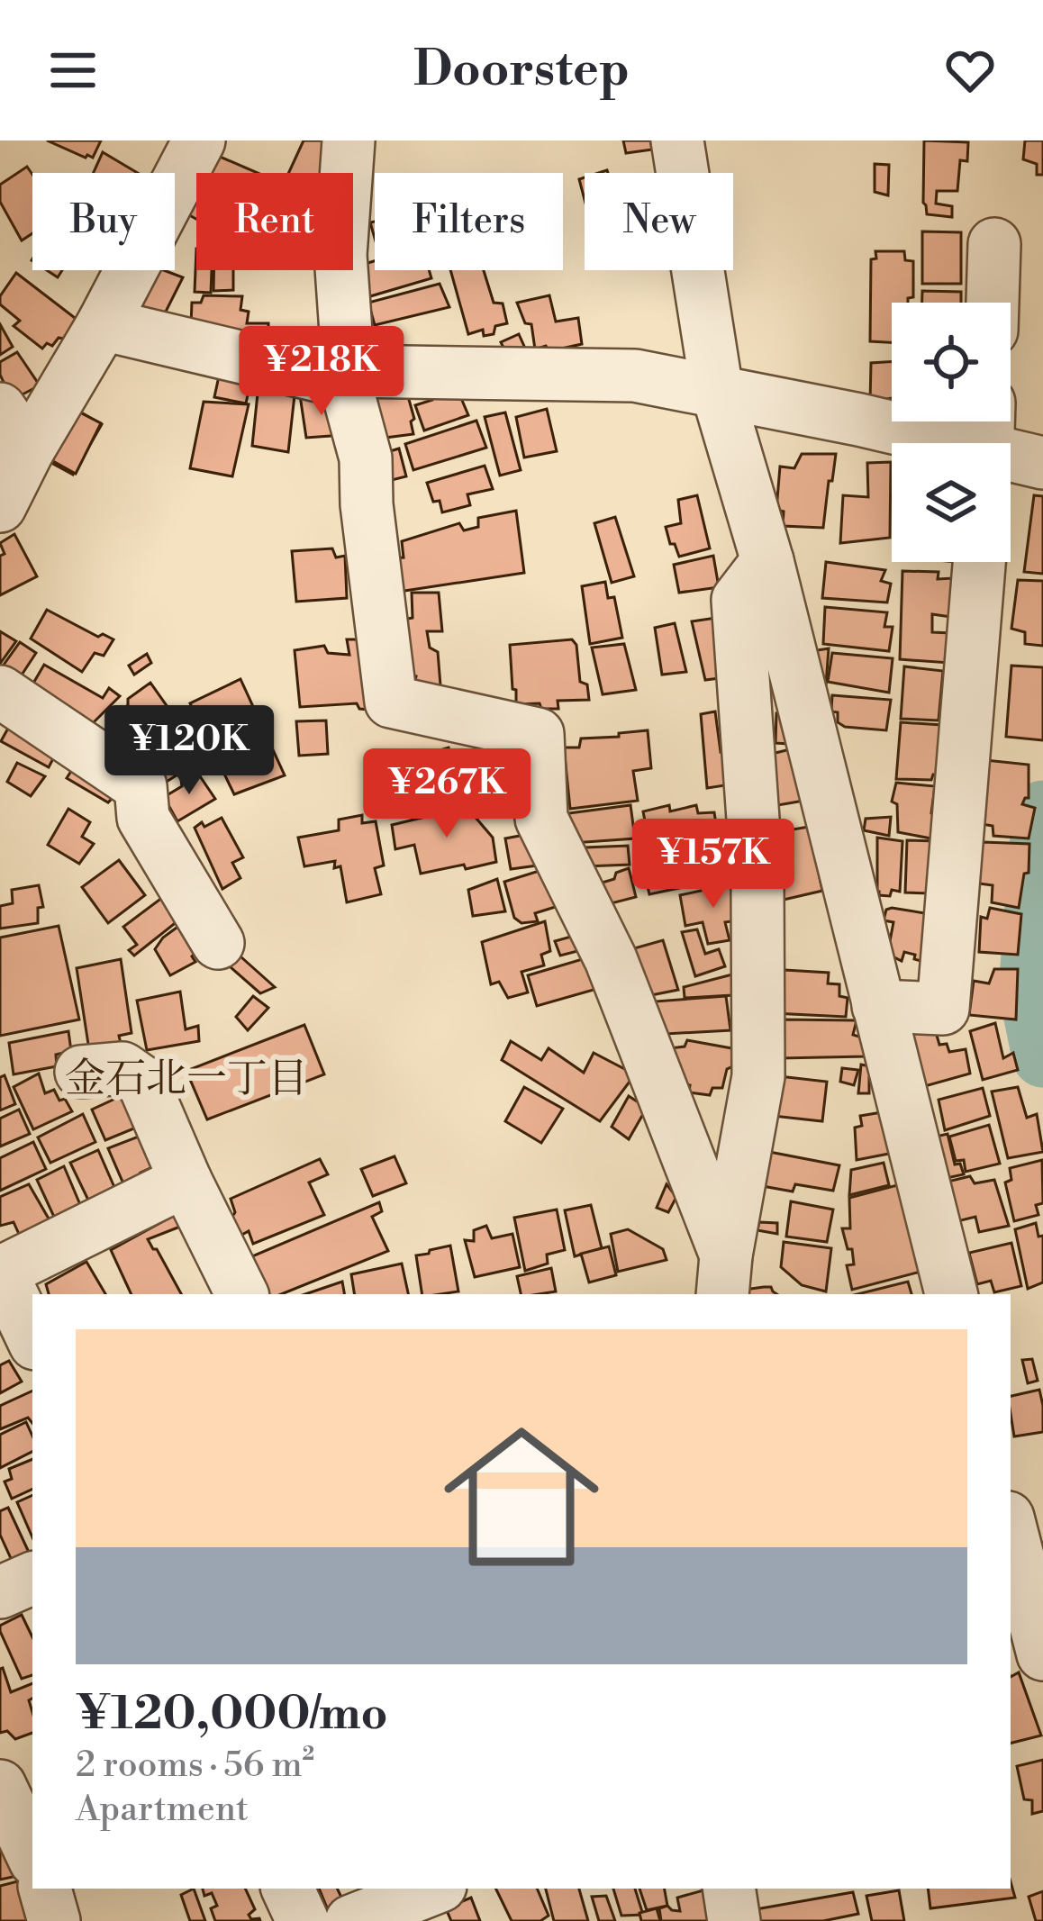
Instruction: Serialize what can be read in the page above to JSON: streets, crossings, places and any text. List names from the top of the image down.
{
  "districts": ["金石北一丁目"],
  "page": {
    "header": "Doorstep",
    "chip": [
      "Buy",
      "Rent",
      "Filters",
      "New"
    ],
    "price": [
      "¥218K",
      "¥120K",
      "¥267K",
      "¥157K"
    ],
    "list": [
      {
        "name": "¥120,000/mo",
        "note": "2 rooms · 56 m² · Apartment"
      }
    ]
  }
}
